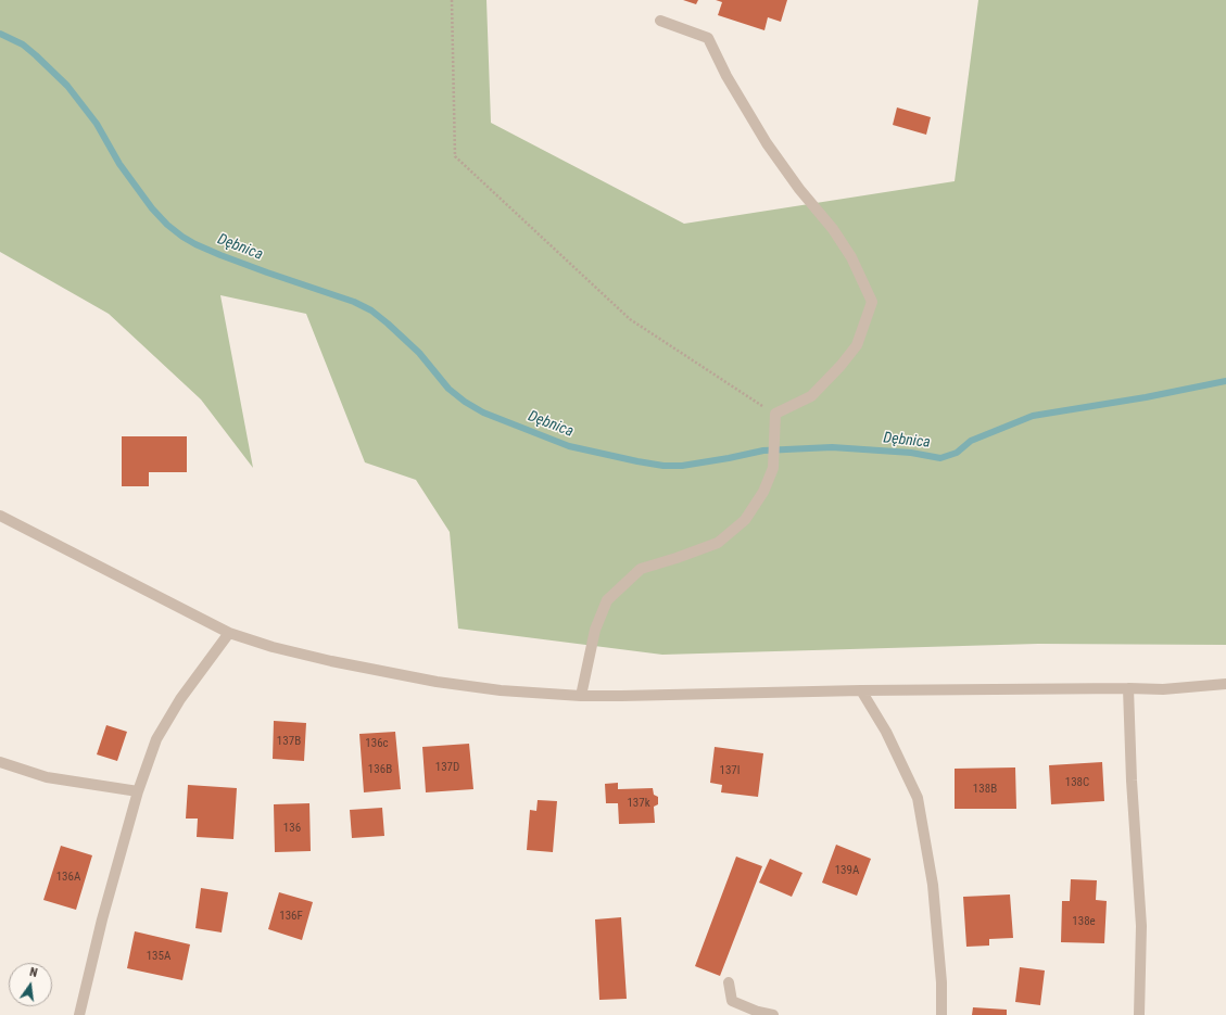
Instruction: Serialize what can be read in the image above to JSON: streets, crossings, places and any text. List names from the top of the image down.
{
  "water": ["Dębnica"],
  "house_numbers": [
    "137B",
    "136c",
    "137D",
    "136B",
    "137I",
    "138C",
    "138B",
    "137k",
    "136",
    "139A",
    "136A",
    "136F",
    "138e",
    "135A"
  ],
  "north": "top"
}
